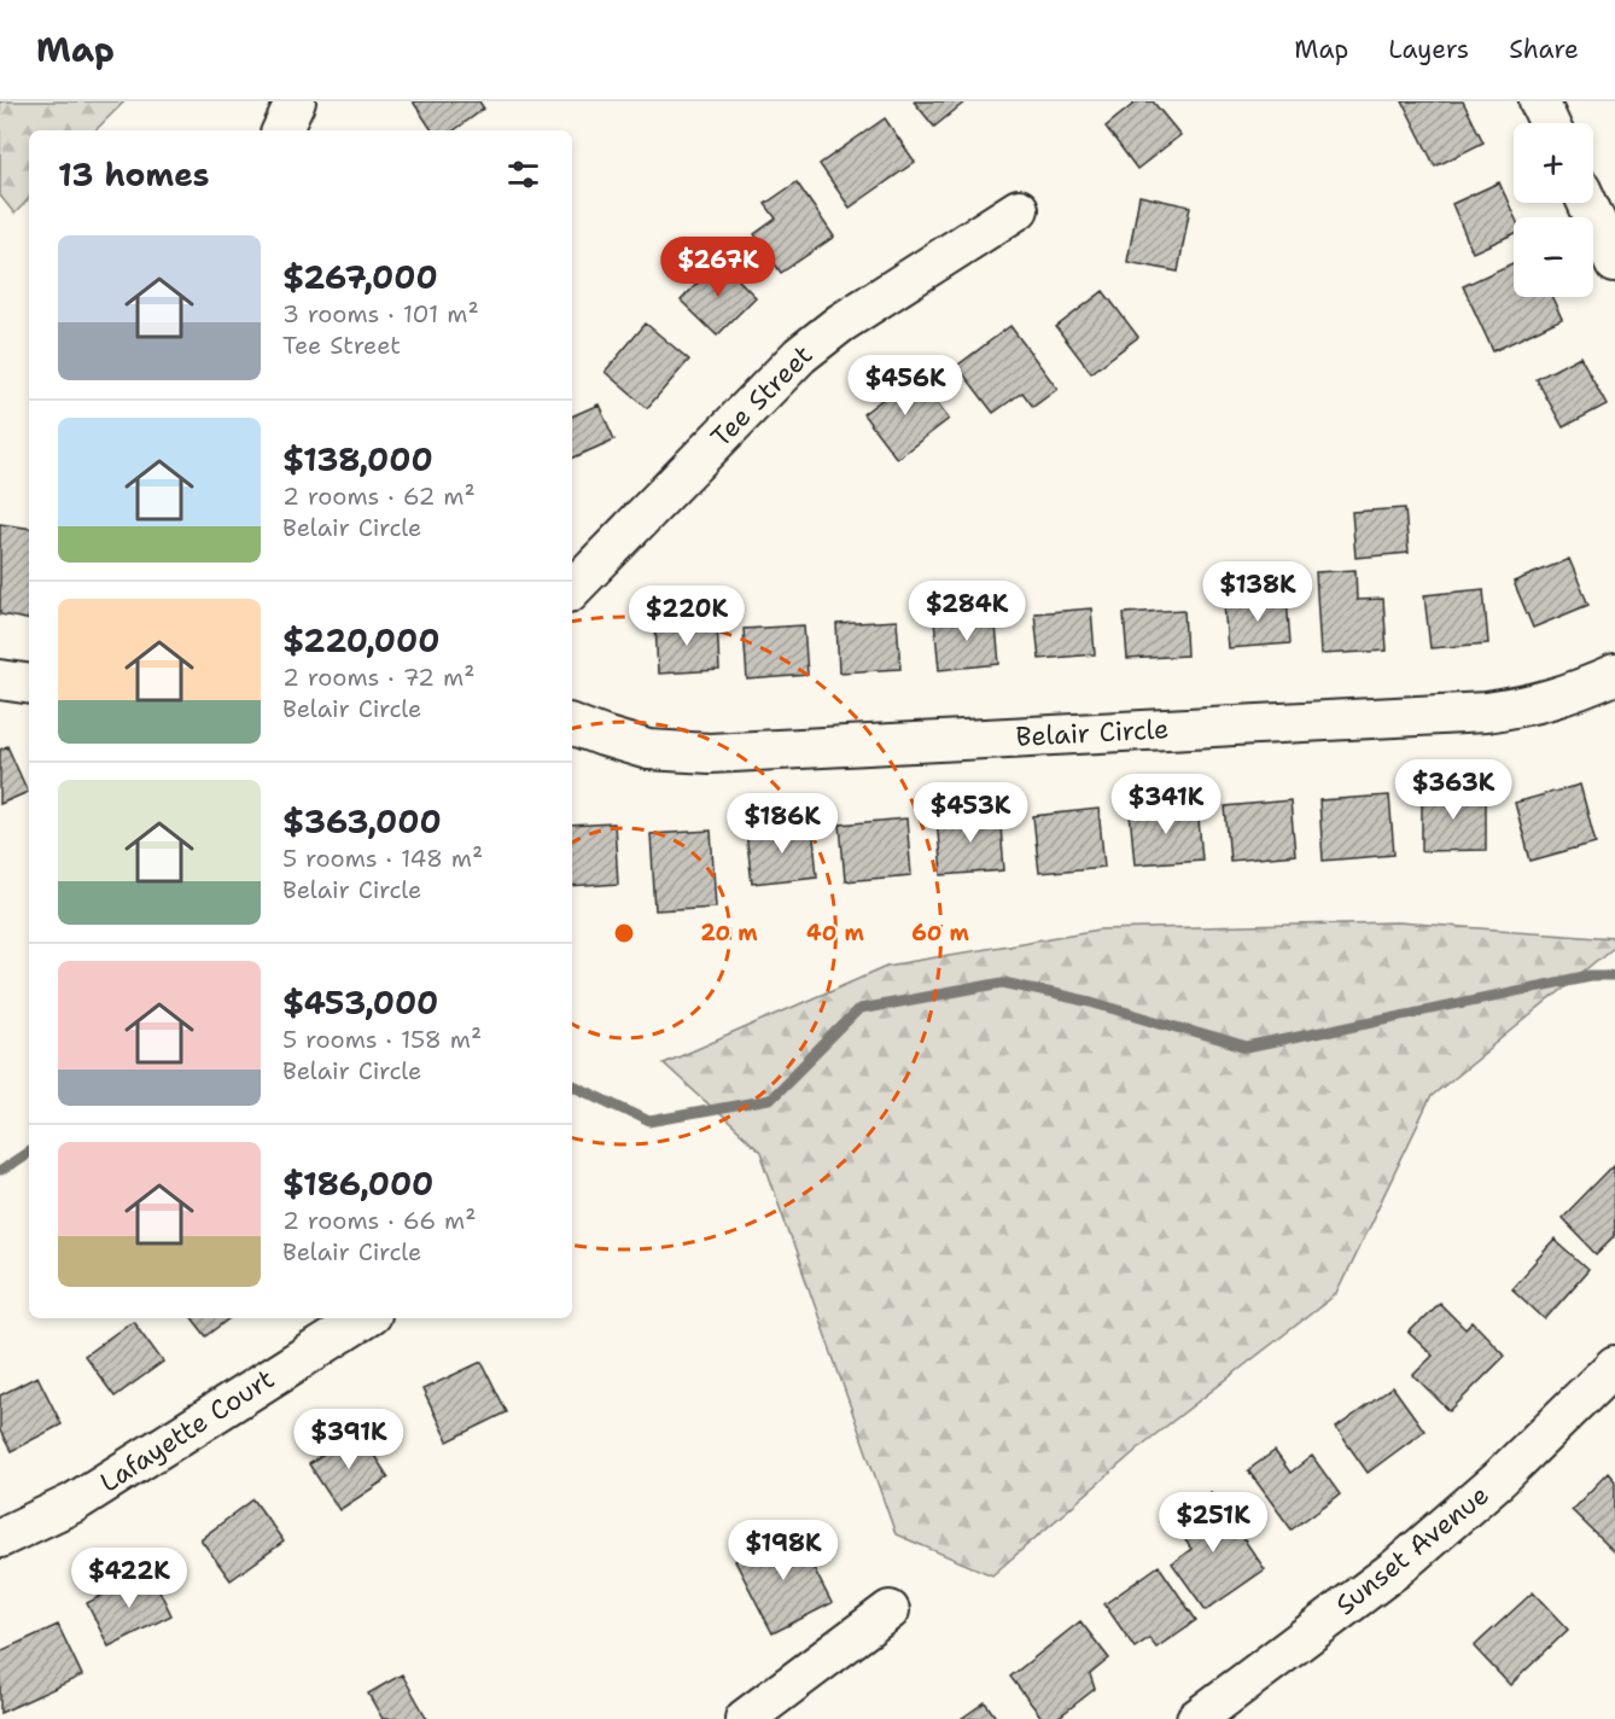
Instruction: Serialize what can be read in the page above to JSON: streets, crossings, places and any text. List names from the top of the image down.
{
  "streets": {
    "street": [
      "Tee Street",
      "Belair Circle",
      "Lafayette Court",
      "Sunset Avenue"
    ]
  },
  "page": {
    "header": "Map",
    "nav": ["Map", "Layers", "Share"],
    "map_buttons": ["+", "−"],
    "heading": "13 homes",
    "list": [
      {
        "name": "$267,000",
        "note": "3 rooms · 101 m² · Tee Street"
      },
      {
        "name": "$138,000",
        "note": "2 rooms · 62 m² · Belair Circle"
      },
      {
        "name": "$220,000",
        "note": "2 rooms · 72 m² · Belair Circle"
      },
      {
        "name": "$363,000",
        "note": "5 rooms · 148 m² · Belair Circle"
      },
      {
        "name": "$453,000",
        "note": "5 rooms · 158 m² · Belair Circle"
      },
      {
        "name": "$186,000",
        "note": "2 rooms · 66 m² · Belair Circle"
      }
    ],
    "price": [
      "$267K",
      "$456K",
      "$138K",
      "$284K",
      "$220K",
      "$363K",
      "$341K",
      "$453K",
      "$186K",
      "$391K",
      "$251K",
      "$198K",
      "$422K"
    ]
  },
  "rings": ["20 m", "40 m", "60 m"]
}
